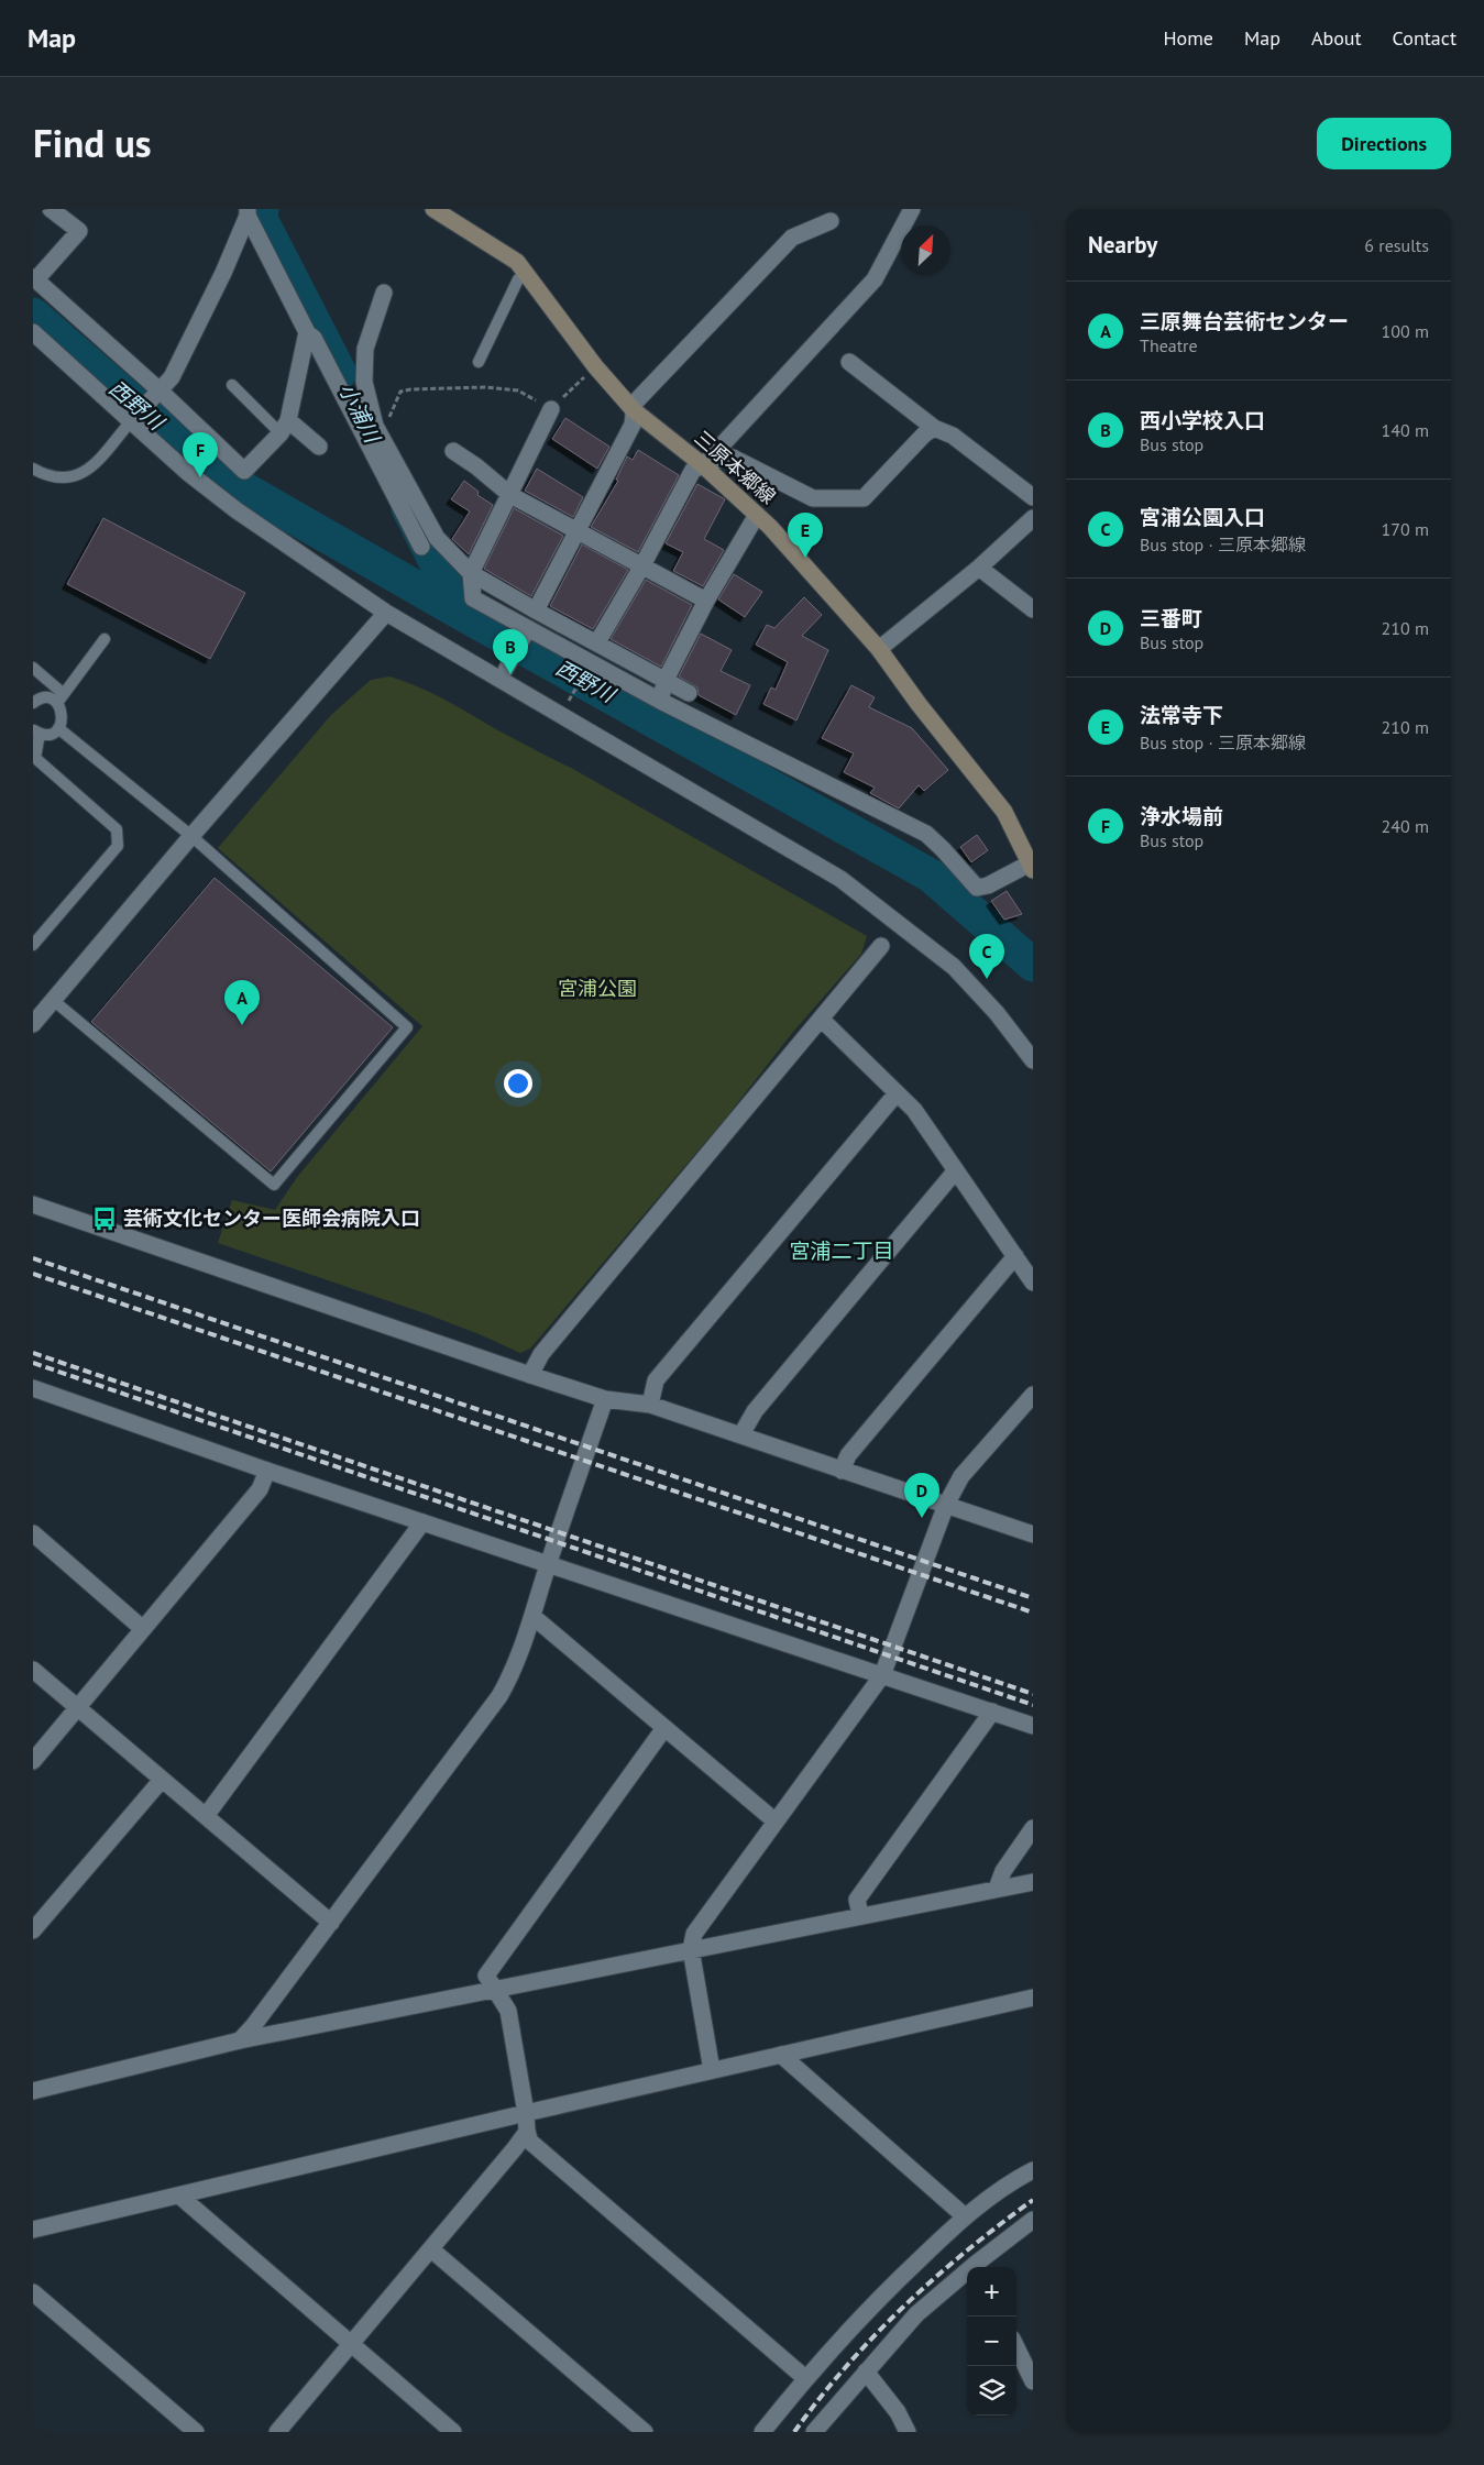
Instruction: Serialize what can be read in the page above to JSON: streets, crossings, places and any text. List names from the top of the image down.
{
  "streets": {
    "main road": ["三原本郷線"]
  },
  "districts": ["宮浦二丁目"],
  "water": ["西野川", "小浦川"],
  "parks": ["宮浦公園"],
  "places": {
    "bus stop": ["芸術文化センター医師会病院入口"]
  },
  "north": "top right",
  "page": {
    "header": "Map",
    "nav": [
      "Home",
      "Map",
      "About",
      "Contact"
    ],
    "title": "Find us",
    "buttons": "Directions",
    "heading": ["Nearby", "6 results"],
    "list": [
      {
        "mark": "A",
        "name": "三原舞台芸術センター",
        "note": "Theatre",
        "value": "100 m"
      },
      {
        "mark": "B",
        "name": "西小学校入口",
        "note": "Bus stop",
        "value": "140 m"
      },
      {
        "mark": "C",
        "name": "宮浦公園入口",
        "note": "Bus stop · 三原本郷線",
        "value": "170 m"
      },
      {
        "mark": "D",
        "name": "三番町",
        "note": "Bus stop",
        "value": "210 m"
      },
      {
        "mark": "E",
        "name": "法常寺下",
        "note": "Bus stop · 三原本郷線",
        "value": "210 m"
      },
      {
        "mark": "F",
        "name": "浄水場前",
        "note": "Bus stop",
        "value": "240 m"
      }
    ],
    "pins": [
      "F",
      "E",
      "B",
      "C",
      "A",
      "D"
    ],
    "map_buttons": ["+", "−"]
  }
}
